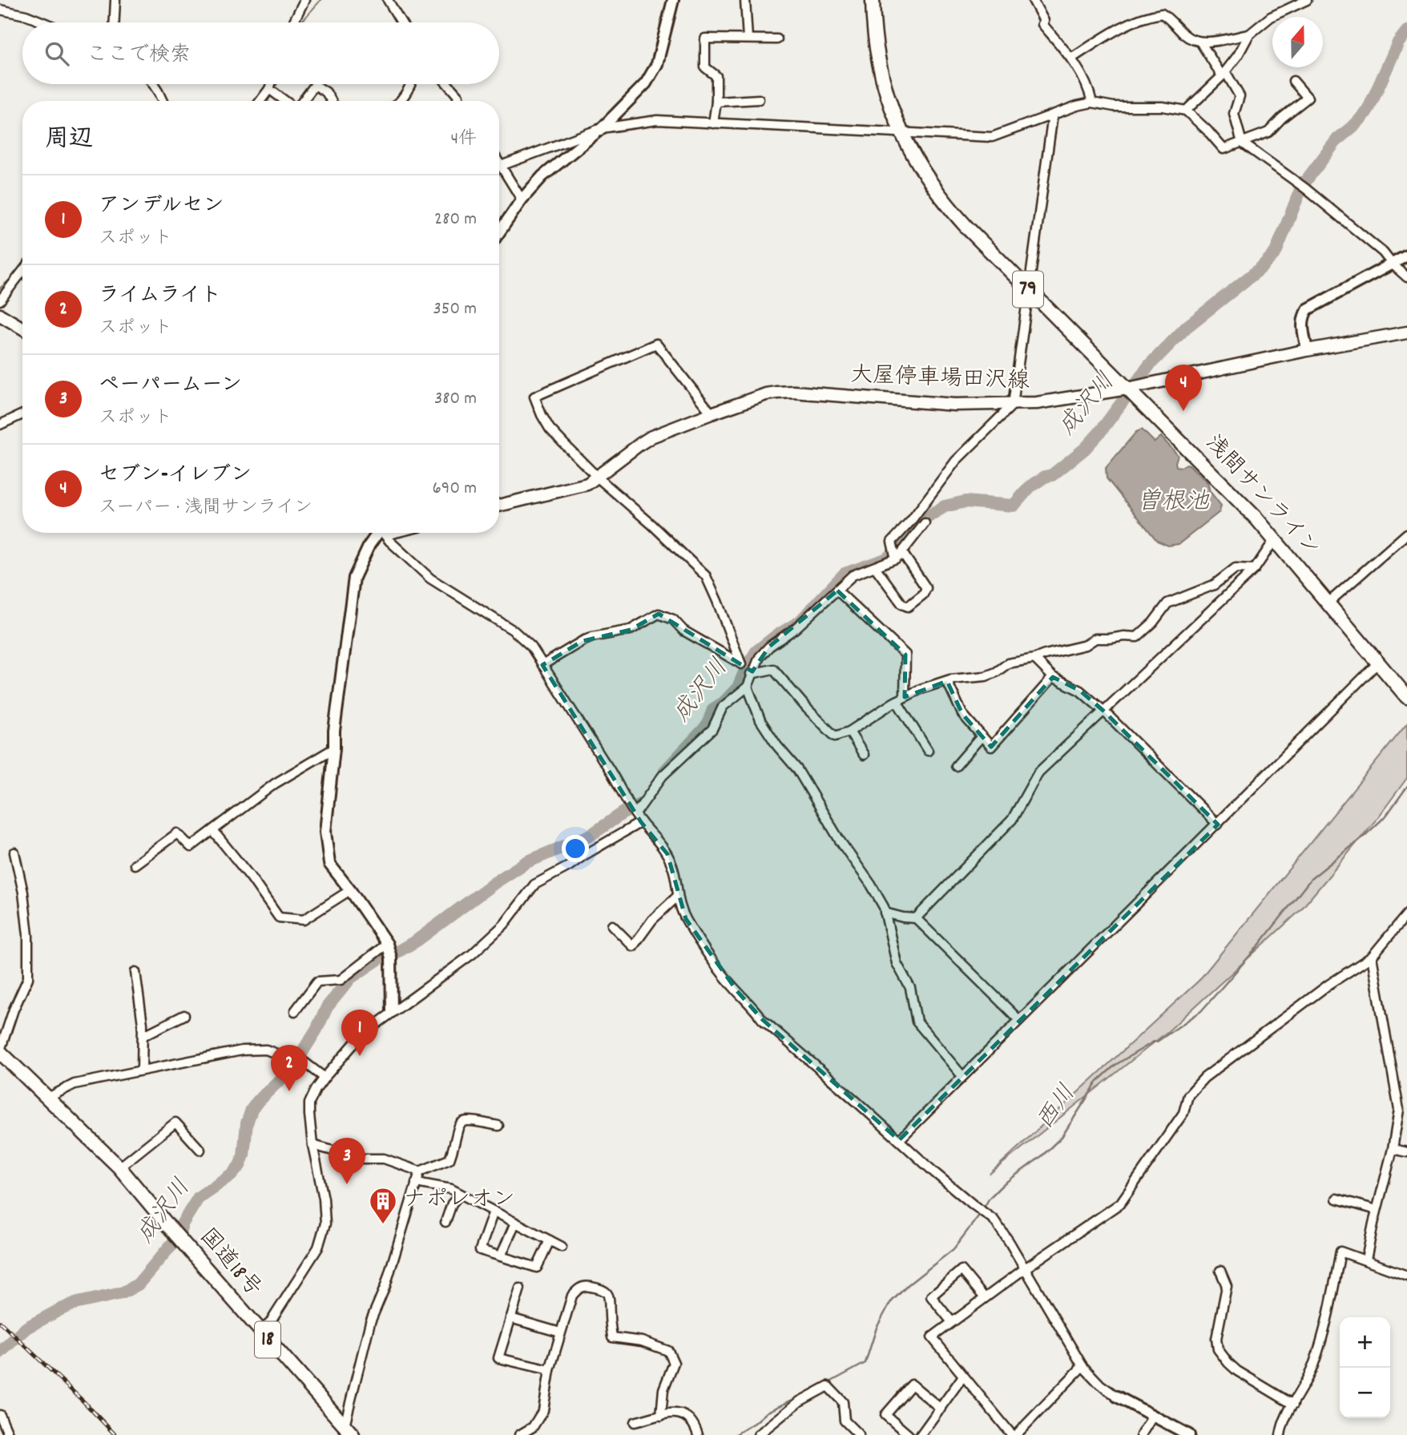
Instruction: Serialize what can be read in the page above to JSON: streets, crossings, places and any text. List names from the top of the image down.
{
  "streets": {
    "main road": [
      "79",
      "大屋停車場田沢線",
      "浅間サンライン",
      "国道18号",
      "18"
    ]
  },
  "crossings": [
    ["大屋停車場田沢線", "浅間サンライン"]
  ],
  "water": ["成沢川", "曽根池", "西川"],
  "places": {
    "building": ["ナポレオン"]
  },
  "north": "top",
  "page": {
    "search": "ここで検索",
    "heading": ["周辺", "4件"],
    "list": [
      {
        "mark": "1",
        "name": "アンデルセン",
        "note": "スポット",
        "value": "280 m"
      },
      {
        "mark": "2",
        "name": "ライムライト",
        "note": "スポット",
        "value": "350 m"
      },
      {
        "mark": "3",
        "name": "ペーパームーン",
        "note": "スポット",
        "value": "380 m"
      },
      {
        "mark": "4",
        "name": "セブン-イレブン",
        "note": "スーパー · 浅間サンライン",
        "value": "690 m"
      }
    ],
    "pins": [
      "4",
      "1",
      "2",
      "3"
    ],
    "map_buttons": ["+", "−"]
  }
}
